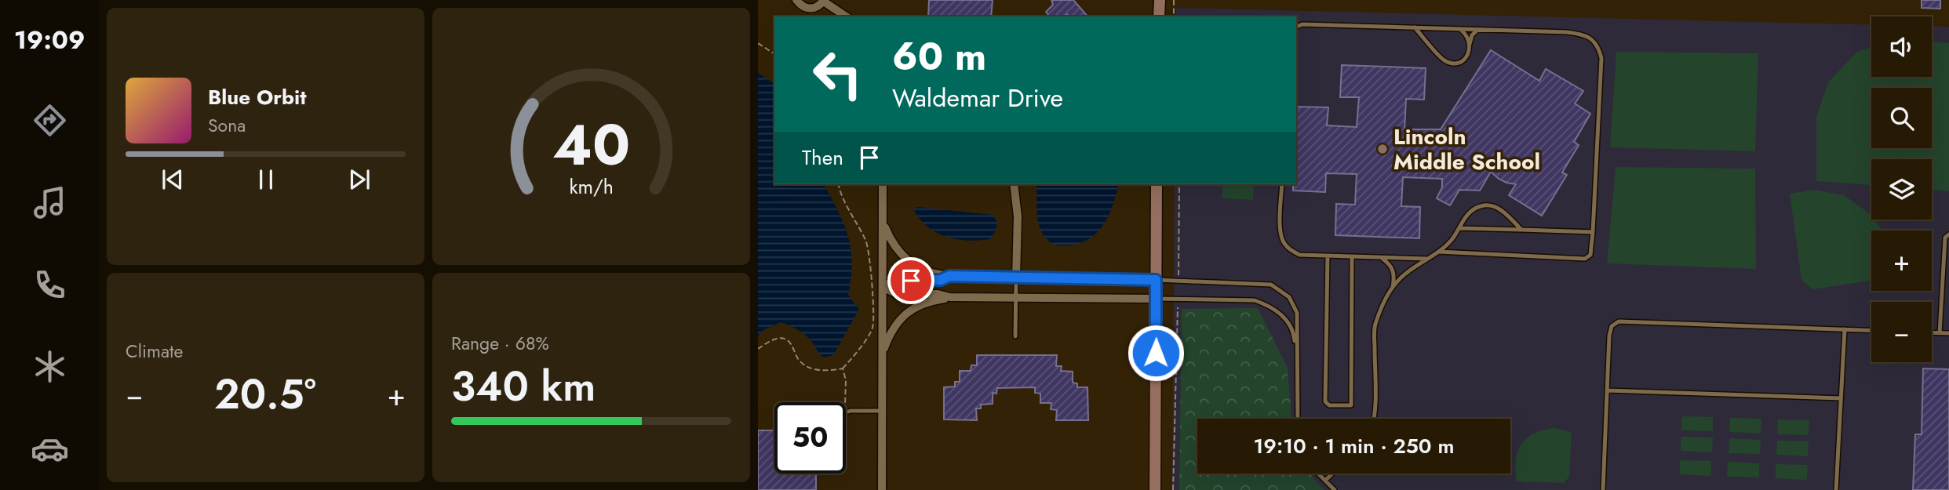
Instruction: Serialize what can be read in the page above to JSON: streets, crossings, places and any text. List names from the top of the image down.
{
  "places": ["Lincoln Middle School"],
  "page": {
    "tabs": "19:09",
    "map_buttons": ["+", "−"],
    "turn": ["60 m", "Waldemar Drive"],
    "song": ["Blue Orbit", "Sona"],
    "then": "Then",
    "tile": [
      "Climate",
      ["Range · 68%", "340 km"]
    ],
    "heat": ["−", "20.5°", "+"],
    "limit": "50",
    "trip": "19:10 · 1 min · 250 m",
    "gauge": ["40", "km/h"]
  }
}
